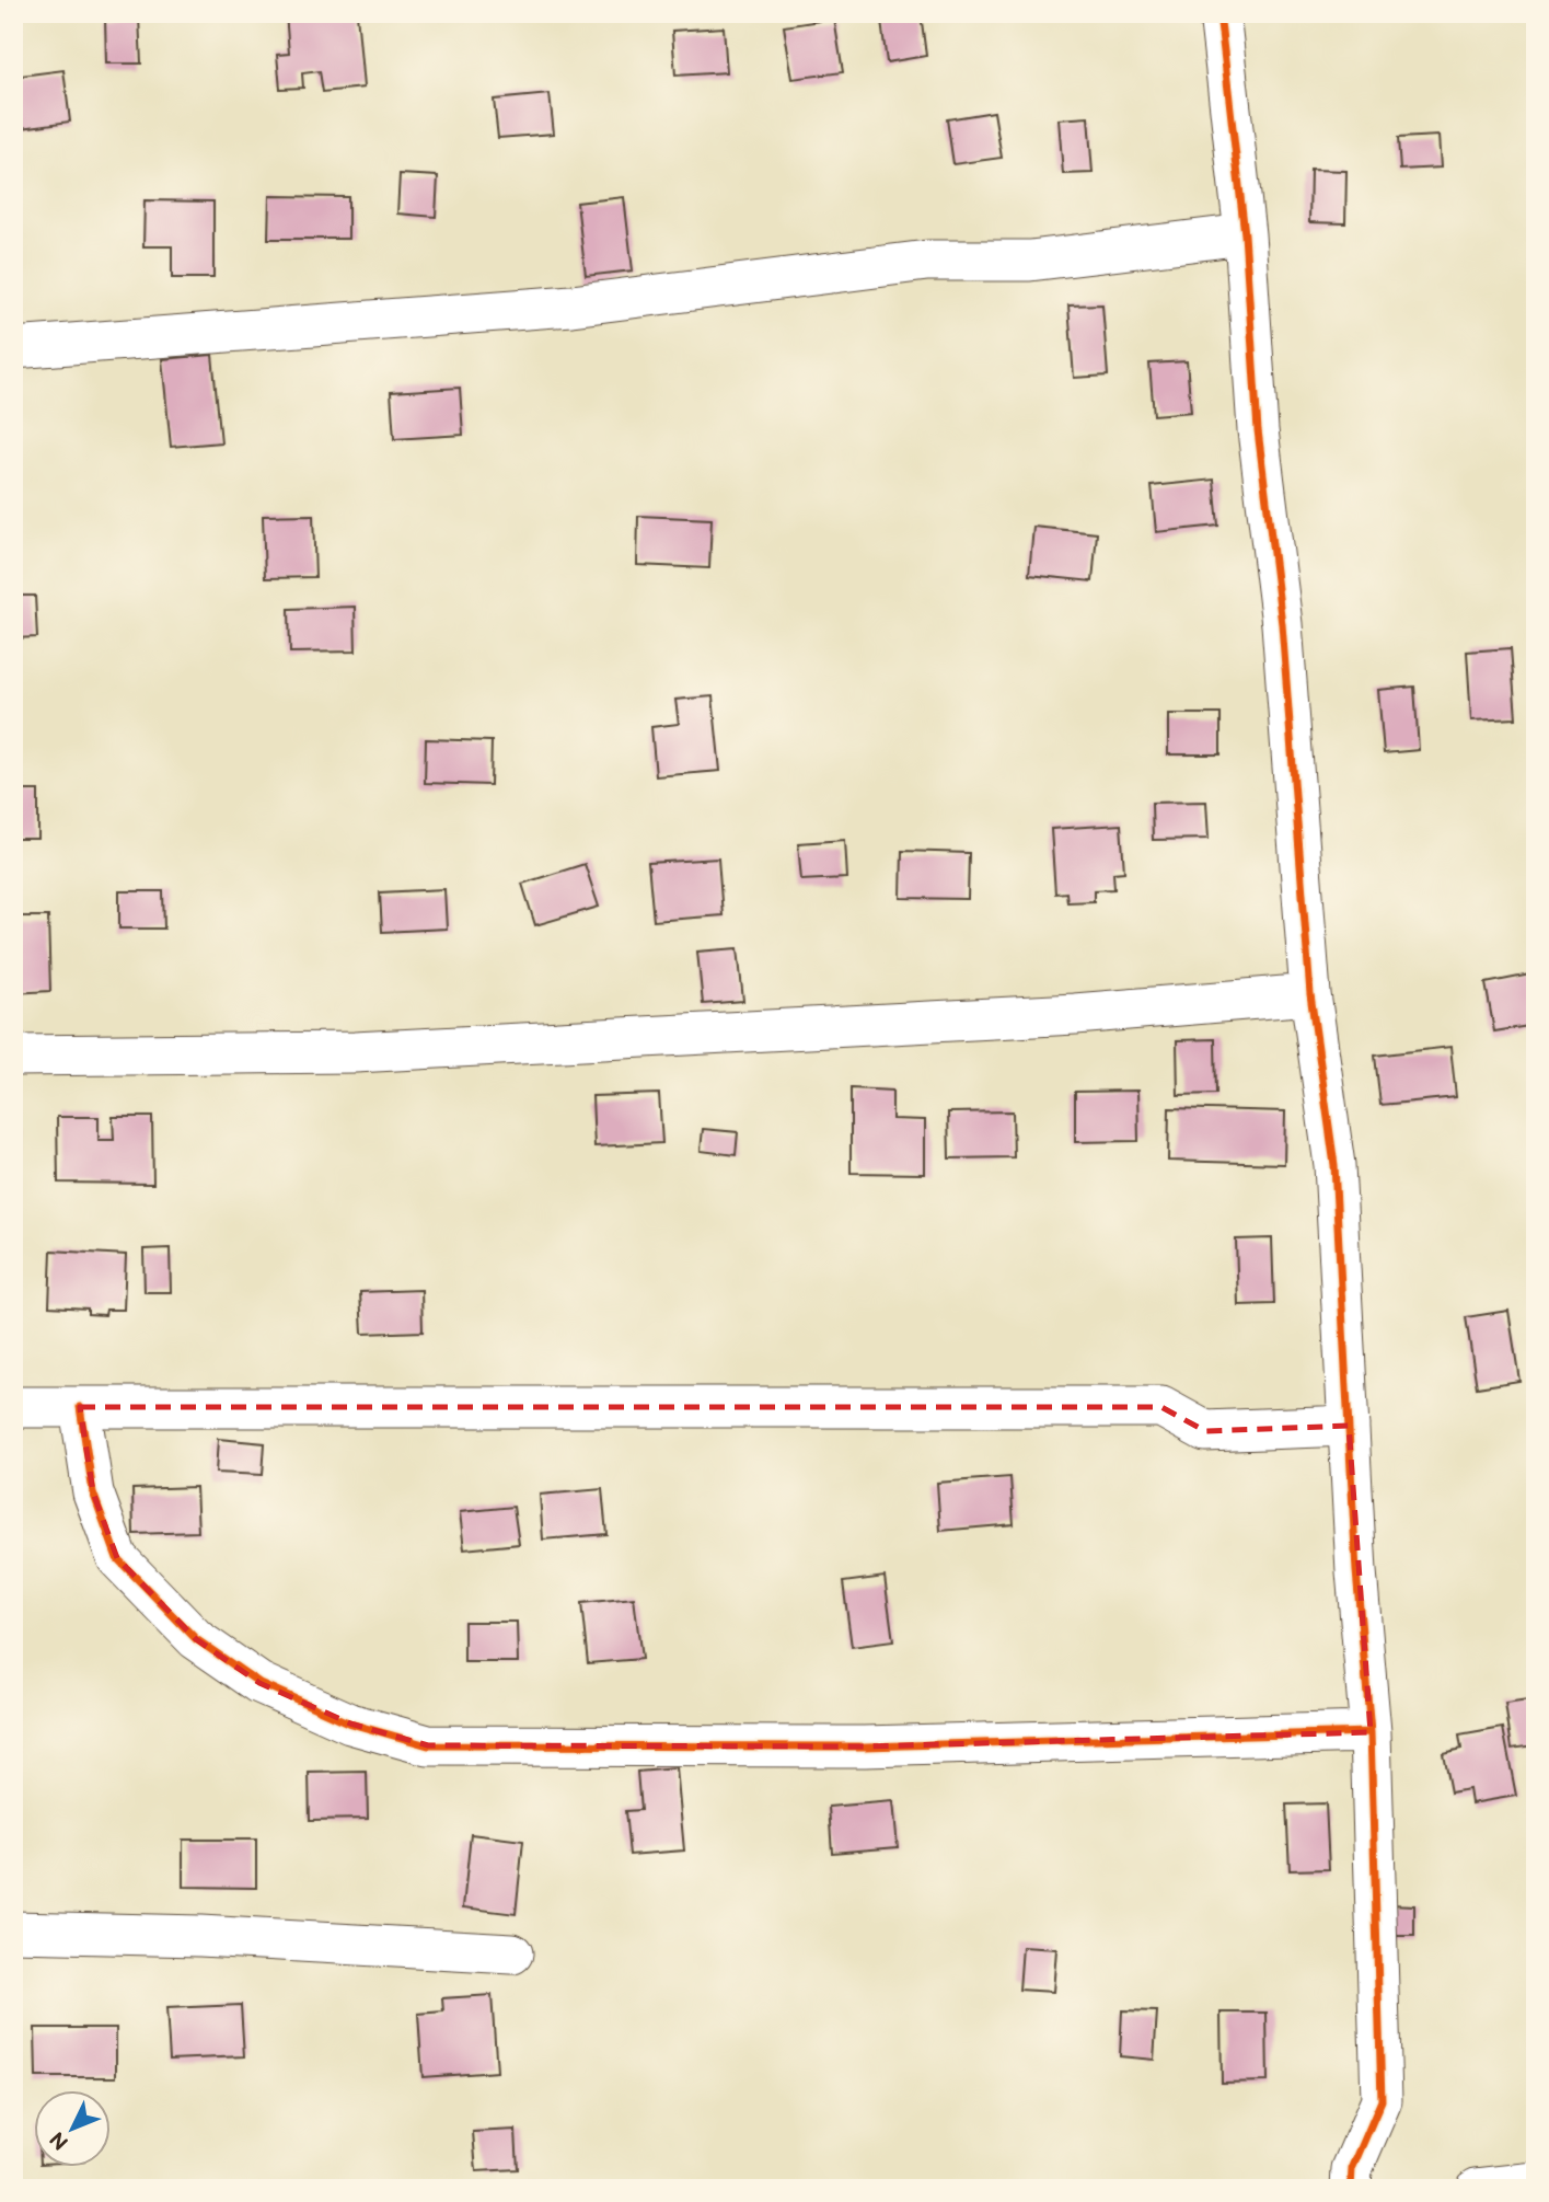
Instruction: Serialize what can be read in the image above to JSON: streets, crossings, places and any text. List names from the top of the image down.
{
  "north": "bottom left"
}
